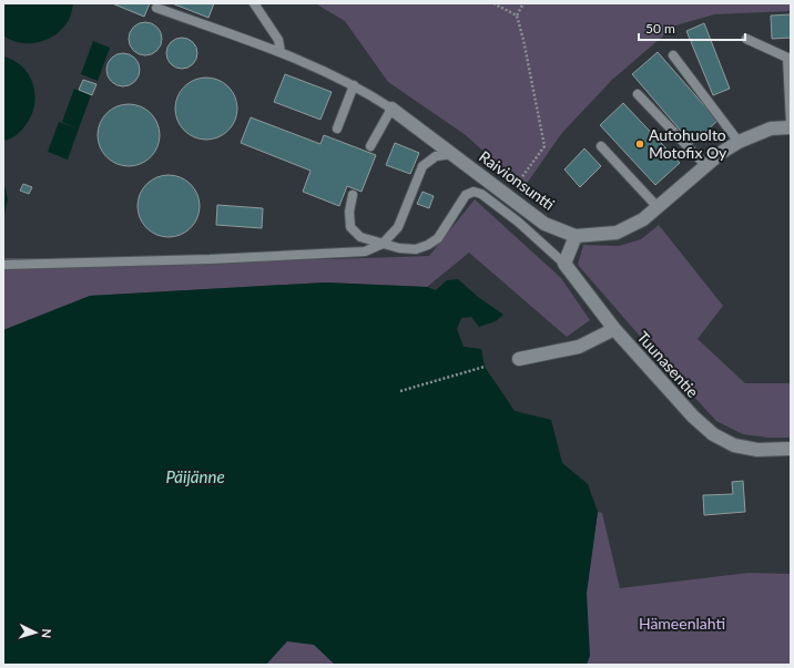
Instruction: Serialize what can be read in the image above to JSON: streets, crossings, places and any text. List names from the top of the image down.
{
  "streets": {
    "street": ["Raivionsuntti", "Tuunasentie"]
  },
  "water": ["Päijänne"],
  "parks": ["Hämeenlahti"],
  "places": ["Autohuolto Motofix Oy"],
  "scale_bar": "50 m",
  "north": "right"
}
